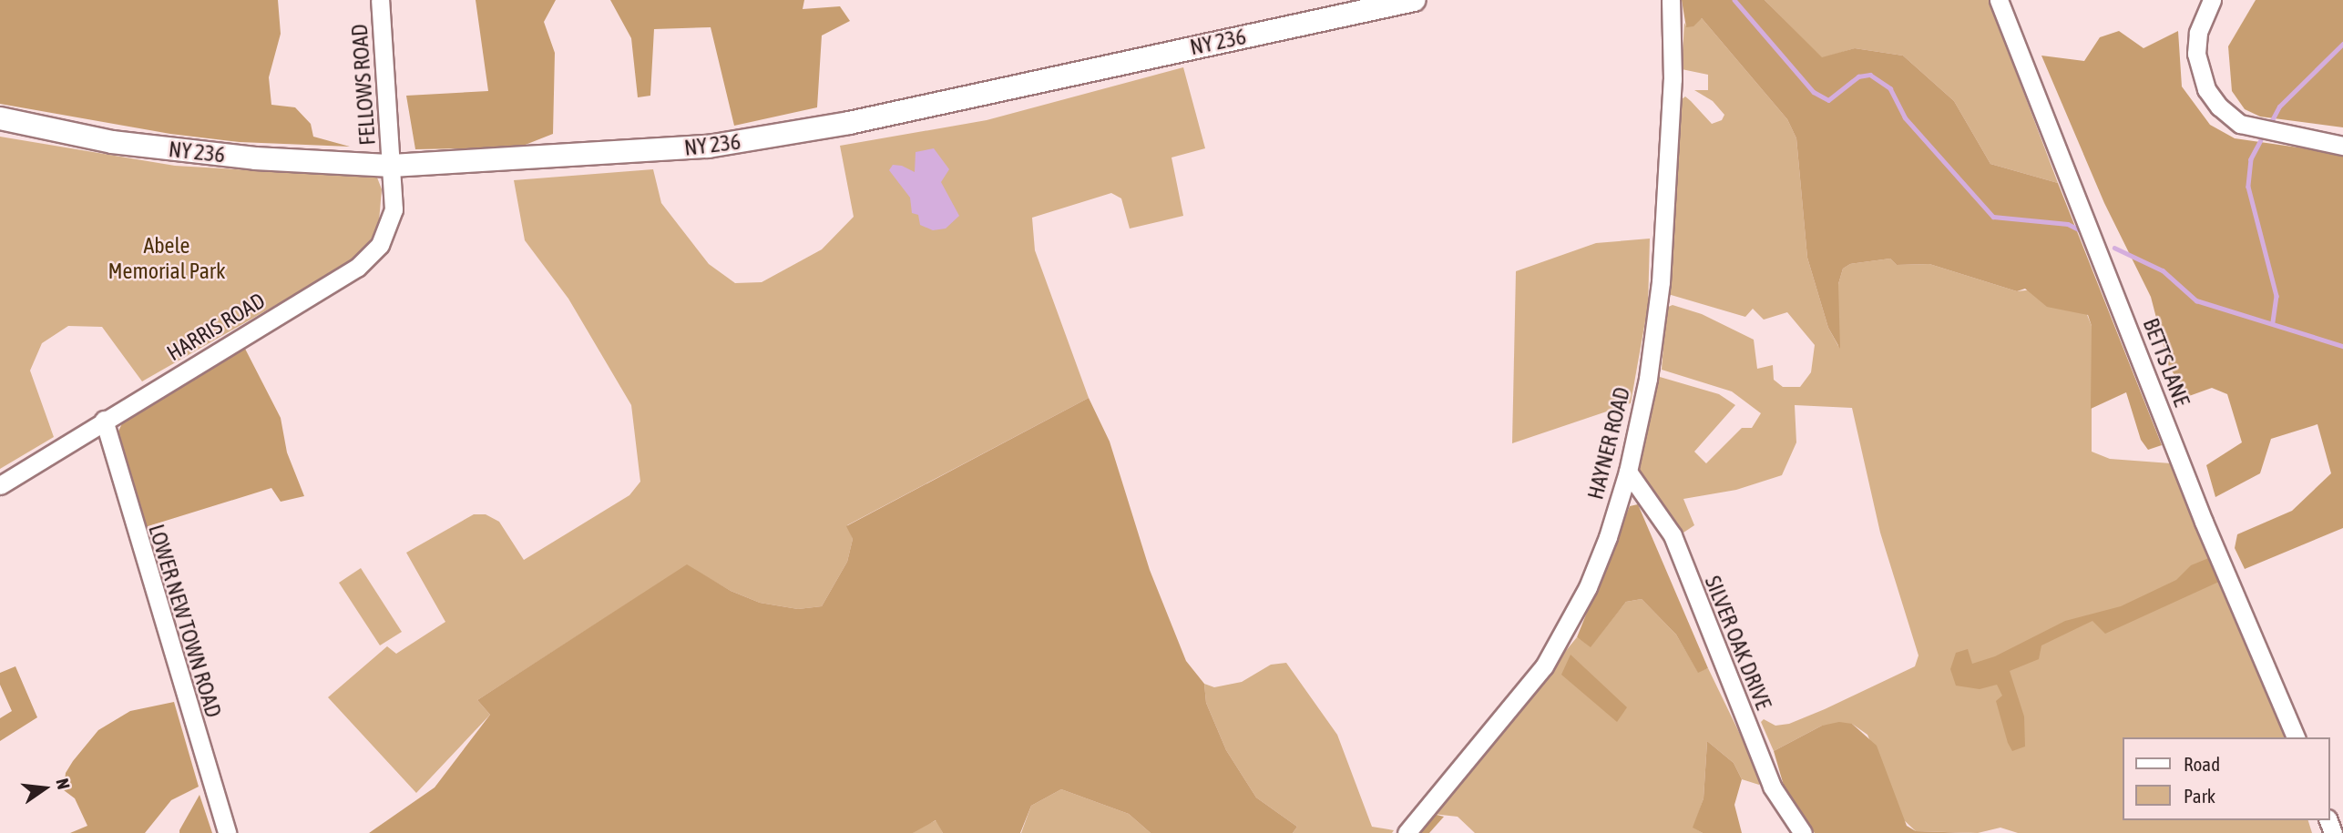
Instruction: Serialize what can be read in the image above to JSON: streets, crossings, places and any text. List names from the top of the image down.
{
  "streets": {
    "main road": ["NY 236"],
    "street": [
      "FELLOWS ROAD",
      "HARRIS ROAD",
      "BETTS LANE",
      "HAYNER ROAD",
      "LOWER NEW TOWN ROAD",
      "SILVER OAK DRIVE"
    ]
  },
  "crossings": [
    ["NY 236", "FELLOWS ROAD"],
    ["NY 236", "HARRIS ROAD"],
    ["FELLOWS ROAD", "HARRIS ROAD"],
    ["HARRIS ROAD", "LOWER NEW TOWN ROAD"],
    ["HAYNER ROAD", "SILVER OAK DRIVE"]
  ],
  "parks": ["Abele Memorial Park"],
  "legend": ["Road", "Park"],
  "north": "right"
}
